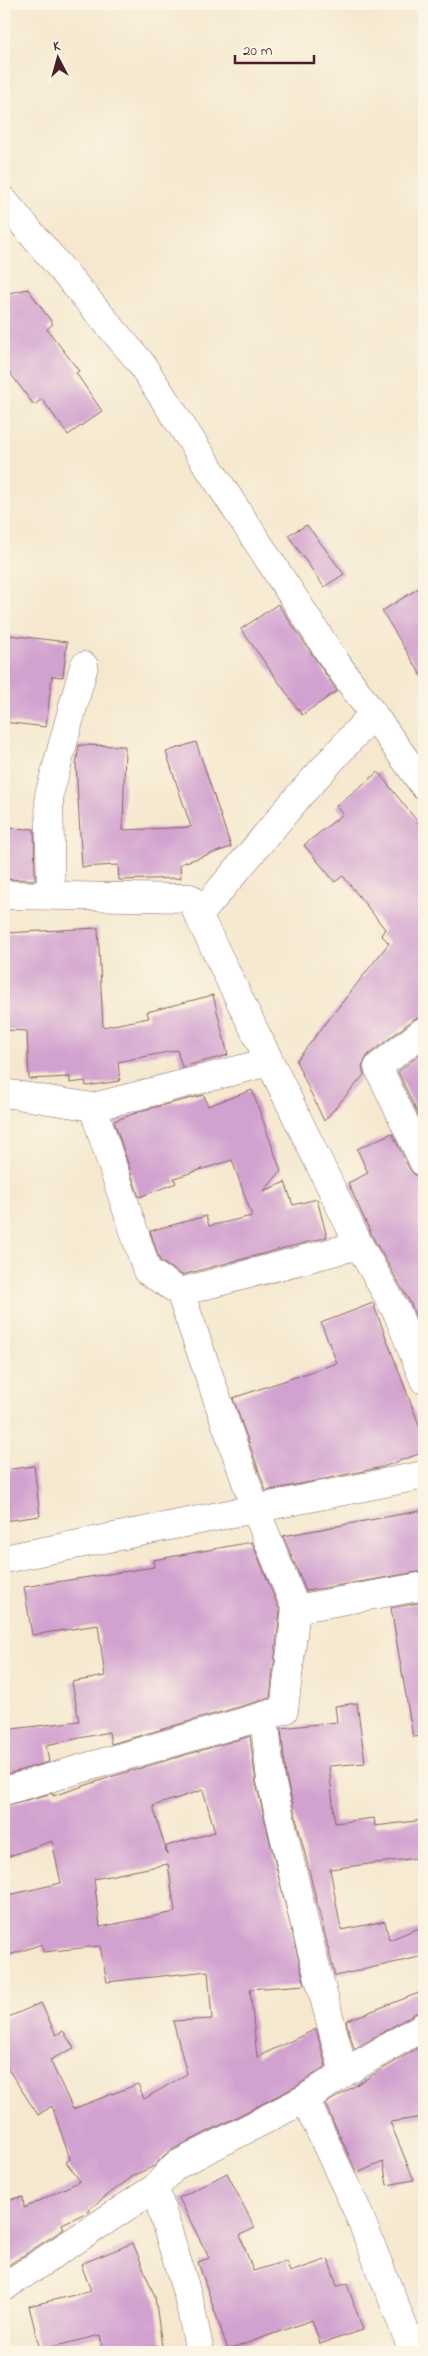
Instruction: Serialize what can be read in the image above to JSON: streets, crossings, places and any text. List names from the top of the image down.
{
  "scale_bar": "20 m",
  "north": "top"
}
